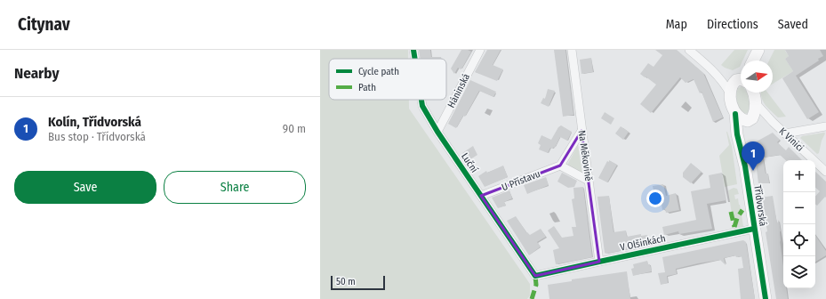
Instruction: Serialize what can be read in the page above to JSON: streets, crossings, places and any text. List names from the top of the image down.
{
  "streets": {
    "main road": ["Třídvorská"],
    "street": [
      "Háninská",
      "K Vinici",
      "Na Měkovině",
      "Luční",
      "U Přístavu",
      "V Olšinkách"
    ]
  },
  "crossings": [
    ["Háninská", "Luční"],
    ["K Vinici", "Třídvorská"],
    ["Na Měkovině", "V Olšinkách"],
    ["Luční", "U Přístavu"],
    ["Luční", "V Olšinkách"],
    ["Třídvorská", "V Olšinkách"]
  ],
  "legend": ["Cycle path", "Path"],
  "scale_bar": "50 m",
  "north": "right",
  "page": {
    "header": "Citynav",
    "nav": ["Map", "Directions", "Saved"],
    "heading": "Nearby",
    "list": [
      {
        "mark": "1",
        "name": "Kolín, Třídvorská",
        "note": "Bus stop · Třídvorská",
        "value": "90 m"
      }
    ],
    "pins": "1",
    "buttons": ["Save", "Share"],
    "map_buttons": ["+", "−"],
    "scale": "50 m"
  }
}
